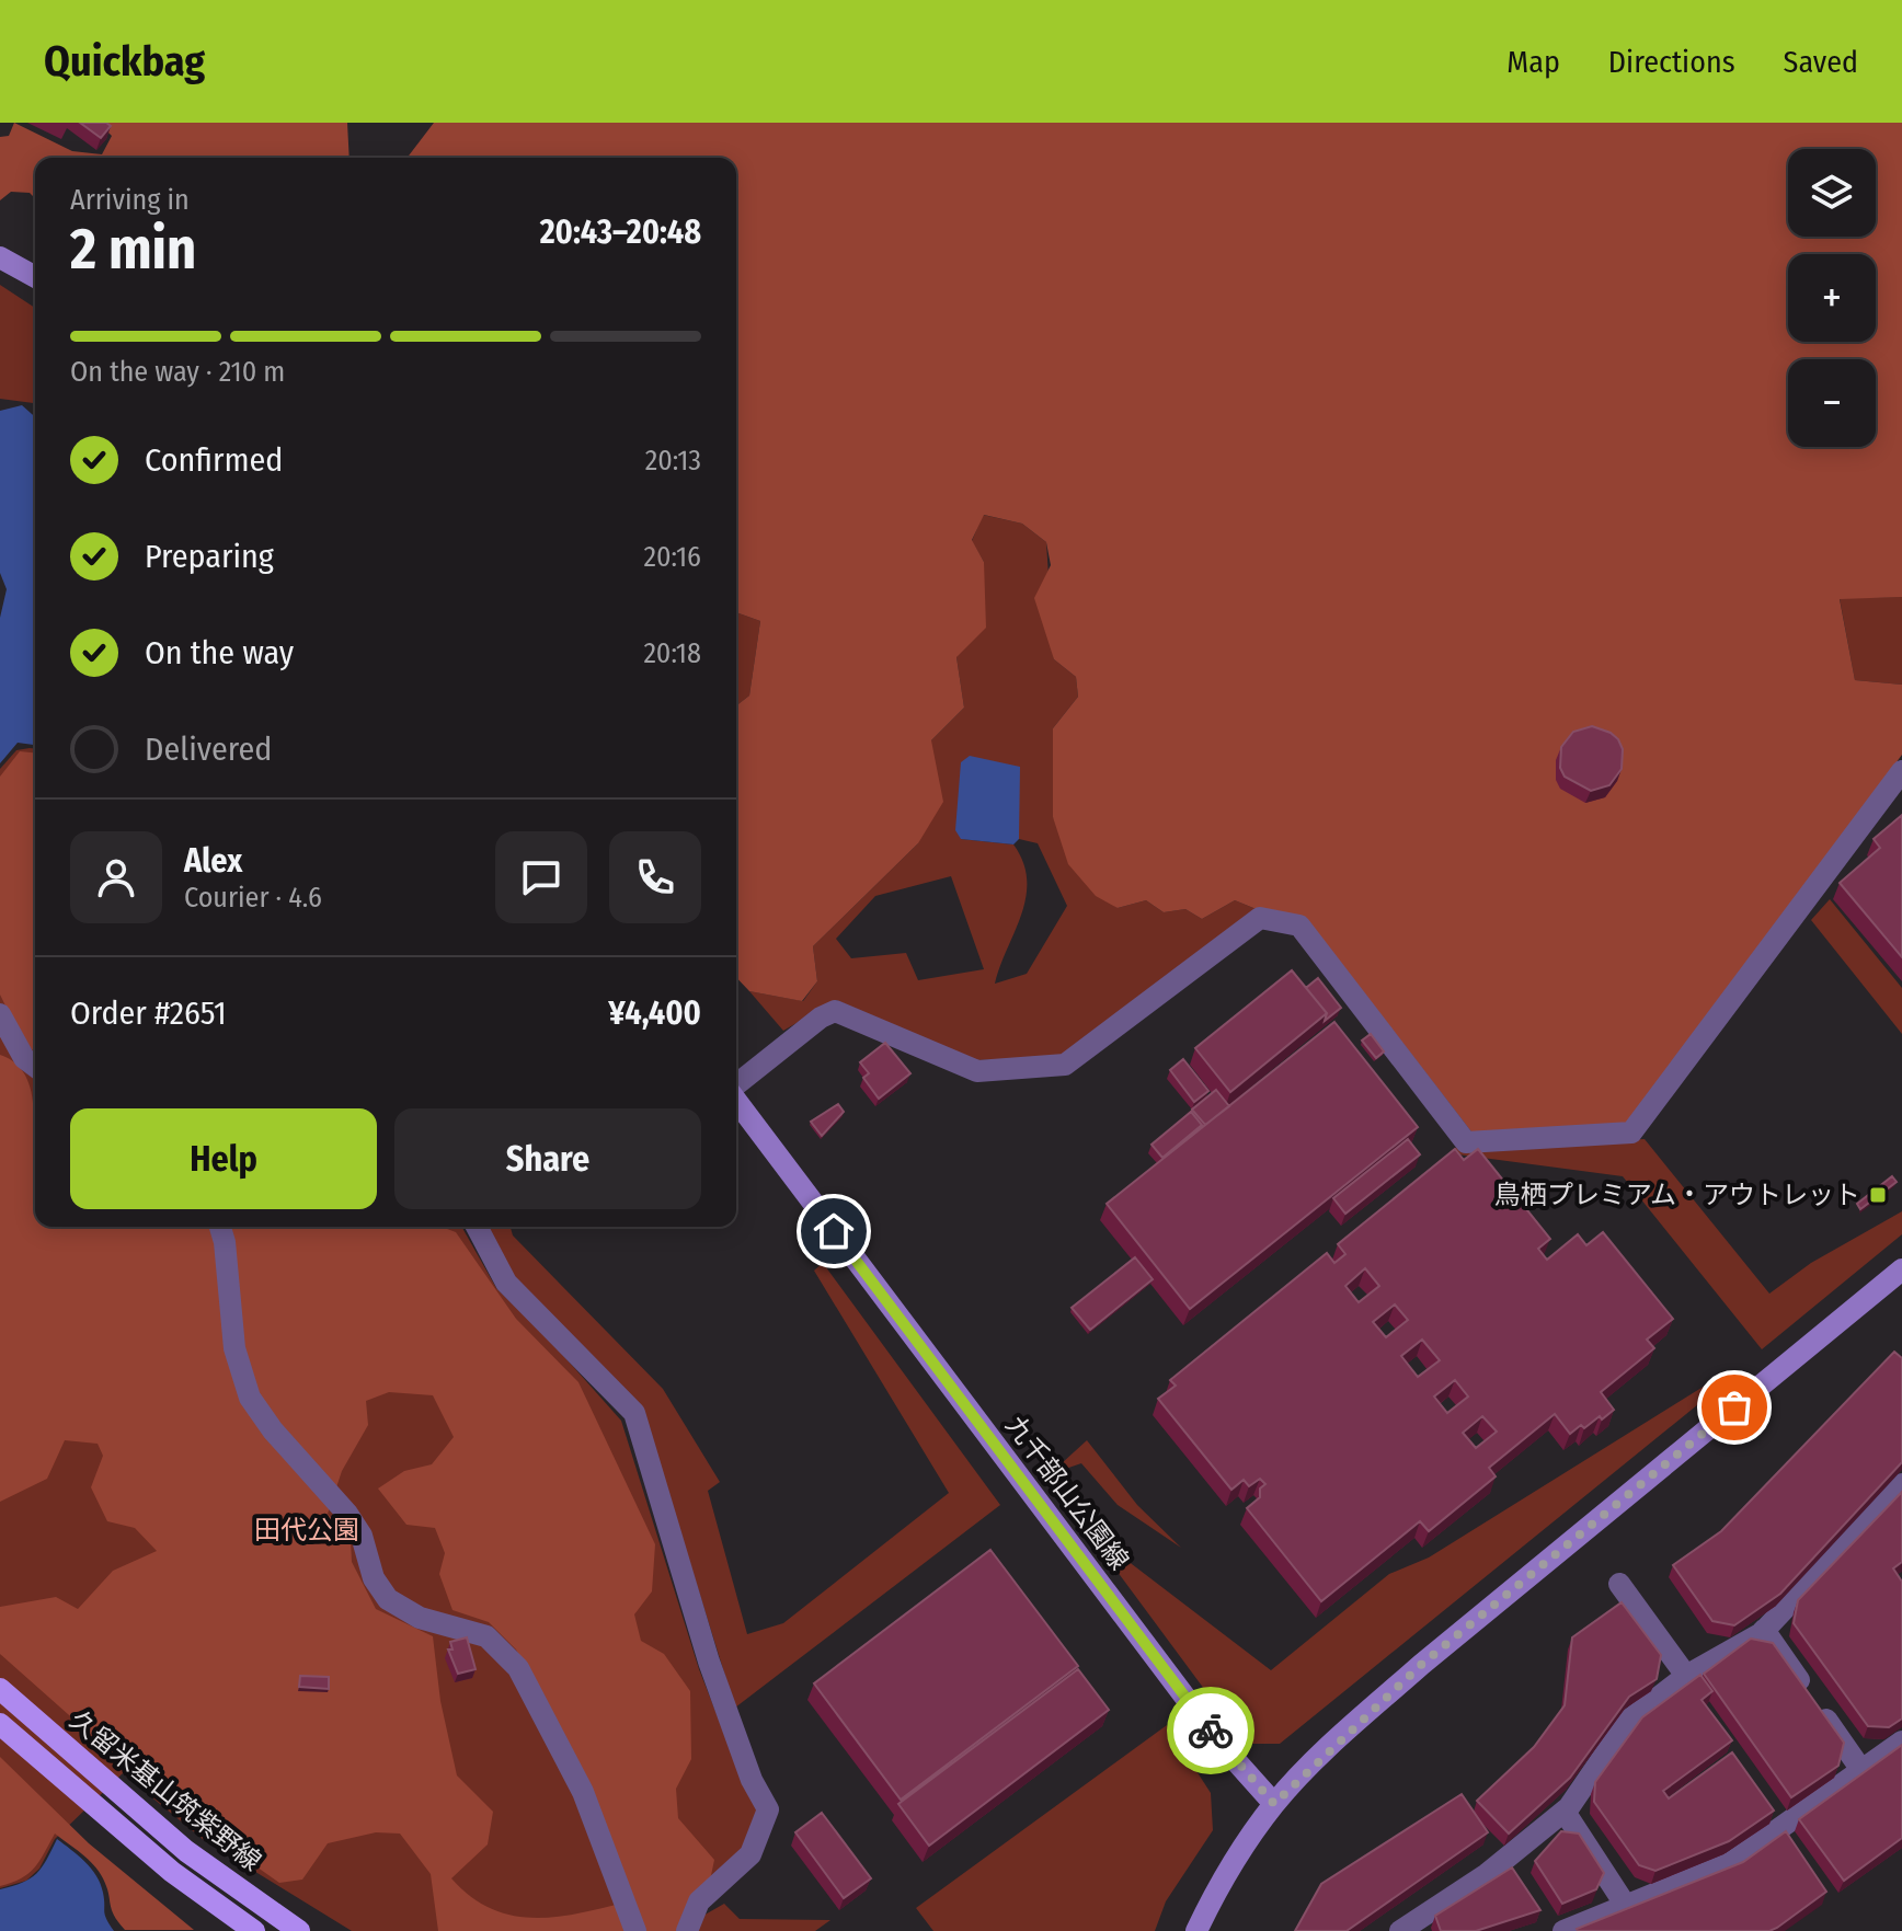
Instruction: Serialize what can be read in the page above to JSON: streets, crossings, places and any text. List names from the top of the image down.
{
  "streets": {
    "main road": ["九千部山公園線", "久留米基山筑紫野線"]
  },
  "parks": ["田代公園"],
  "places": {
    "transit": ["鳥栖プレミアム・アウトレット"]
  },
  "page": {
    "header": "Quickbag",
    "nav": ["Map", "Directions", "Saved"],
    "map_buttons": ["+", "−"],
    "heading": ["2 min", "Arriving in", "20:43–20:48"],
    "panel": [
      "Alex",
      "Courier · 4.6",
      "Order #2651",
      "¥4,400"
    ],
    "bar": "On the way · 210 m",
    "list": [
      ["Confirmed", "20:13"],
      ["Preparing", "20:16"],
      ["On the way", "20:18"],
      "Delivered"
    ],
    "buttons": ["Help", "Share"]
  }
}
